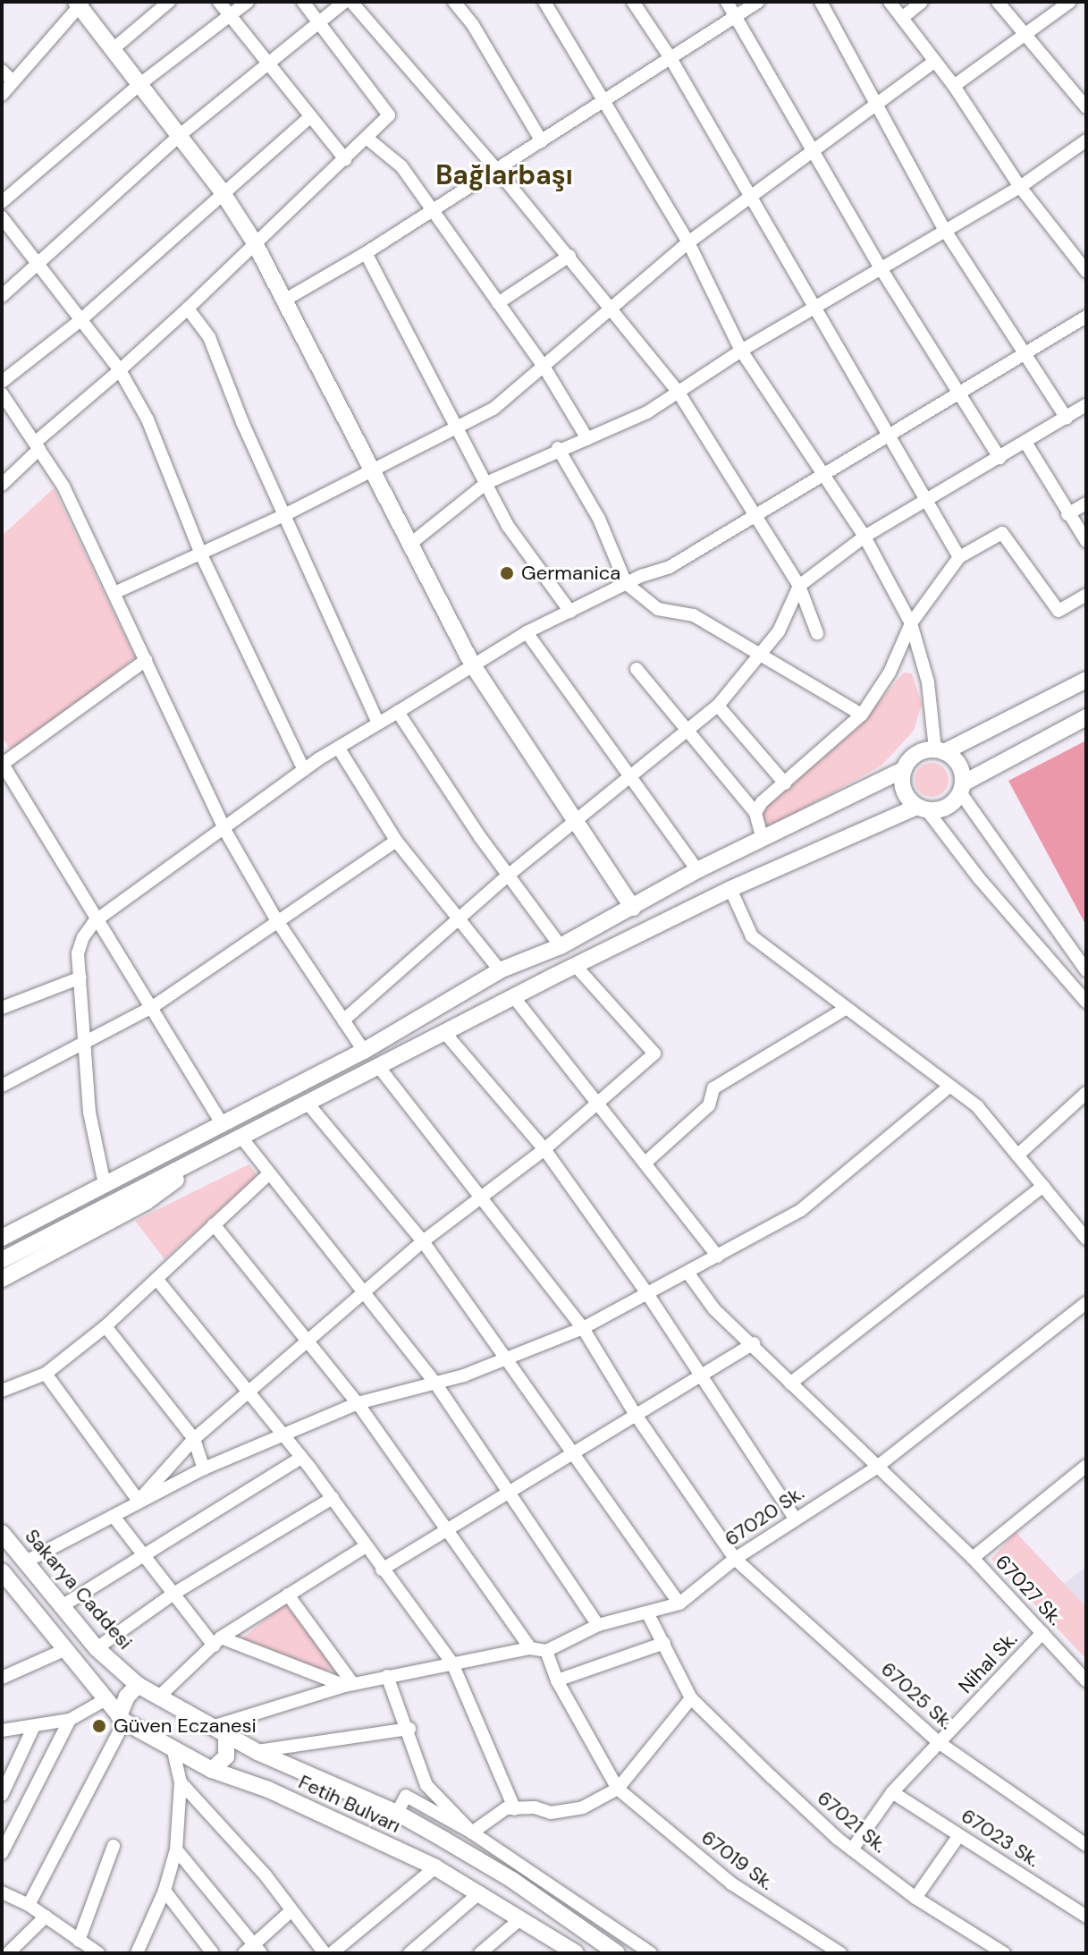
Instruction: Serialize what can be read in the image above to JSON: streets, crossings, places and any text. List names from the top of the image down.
{
  "streets": {
    "main road": ["Sakarya Caddesi", "Fetih Bulvarı"],
    "street": [
      "67020 Sk.",
      "67027 Sk.",
      "Nihal Sk.",
      "67025 Sk.",
      "67021 Sk.",
      "67023 Sk.",
      "67019 Sk."
    ]
  },
  "crossings": [
    ["67020 Sk.", "67027 Sk."],
    ["67020 Sk.", "67025 Sk."],
    ["Sakarya Caddesi", "Fetih Bulvarı"],
    ["67027 Sk.", "Nihal Sk."],
    ["Nihal Sk.", "67025 Sk."],
    ["Nihal Sk.", "67021 Sk."],
    ["Nihal Sk.", "67023 Sk."]
  ],
  "districts": ["Bağlarbaşı"],
  "places": ["Germanica", "Güven Eczanesi"]
}
